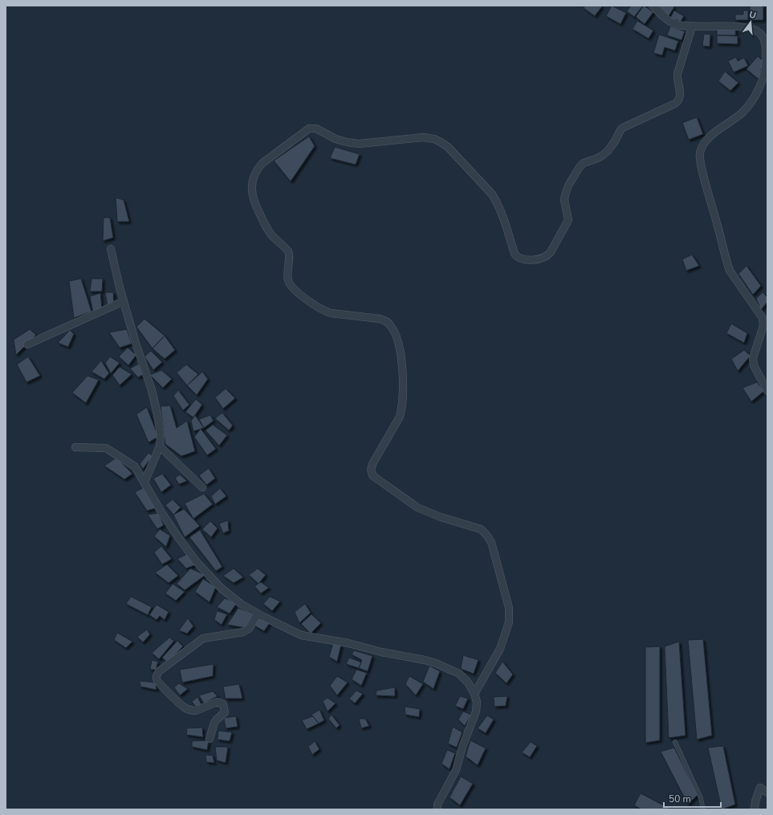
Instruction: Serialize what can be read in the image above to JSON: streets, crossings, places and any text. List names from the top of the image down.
{
  "scale_bar": "50 m",
  "north": "top"
}
